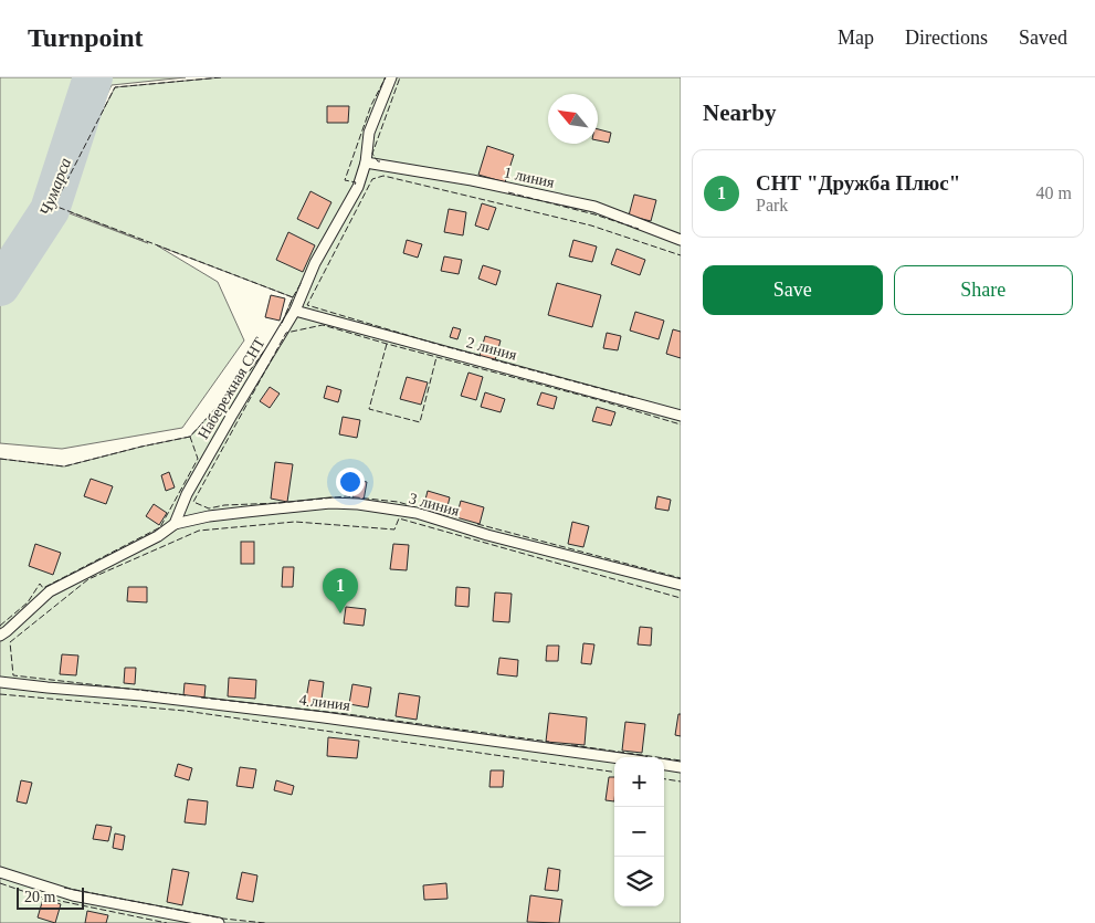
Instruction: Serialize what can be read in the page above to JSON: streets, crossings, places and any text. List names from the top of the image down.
{
  "streets": {
    "lane": [
      "1 линия",
      "2 линия",
      "Набережная СНТ",
      "3 линия",
      "4 линия"
    ]
  },
  "crossings": [
    ["1 линия", "Набережная СНТ"],
    ["2 линия", "Набережная СНТ"],
    ["Набережная СНТ", "3 линия"]
  ],
  "water": ["Чумарса"],
  "scale_bar": "20 m",
  "north": "top left",
  "page": {
    "header": "Turnpoint",
    "nav": ["Map", "Directions", "Saved"],
    "heading": "Nearby",
    "list": [
      {
        "mark": "1",
        "name": "СНТ \"Дружба Плюс\"",
        "note": "Park",
        "value": "40 m"
      }
    ],
    "buttons": ["Save", "Share"],
    "pins": "1",
    "map_buttons": ["+", "−"],
    "scale": "20 m"
  }
}
